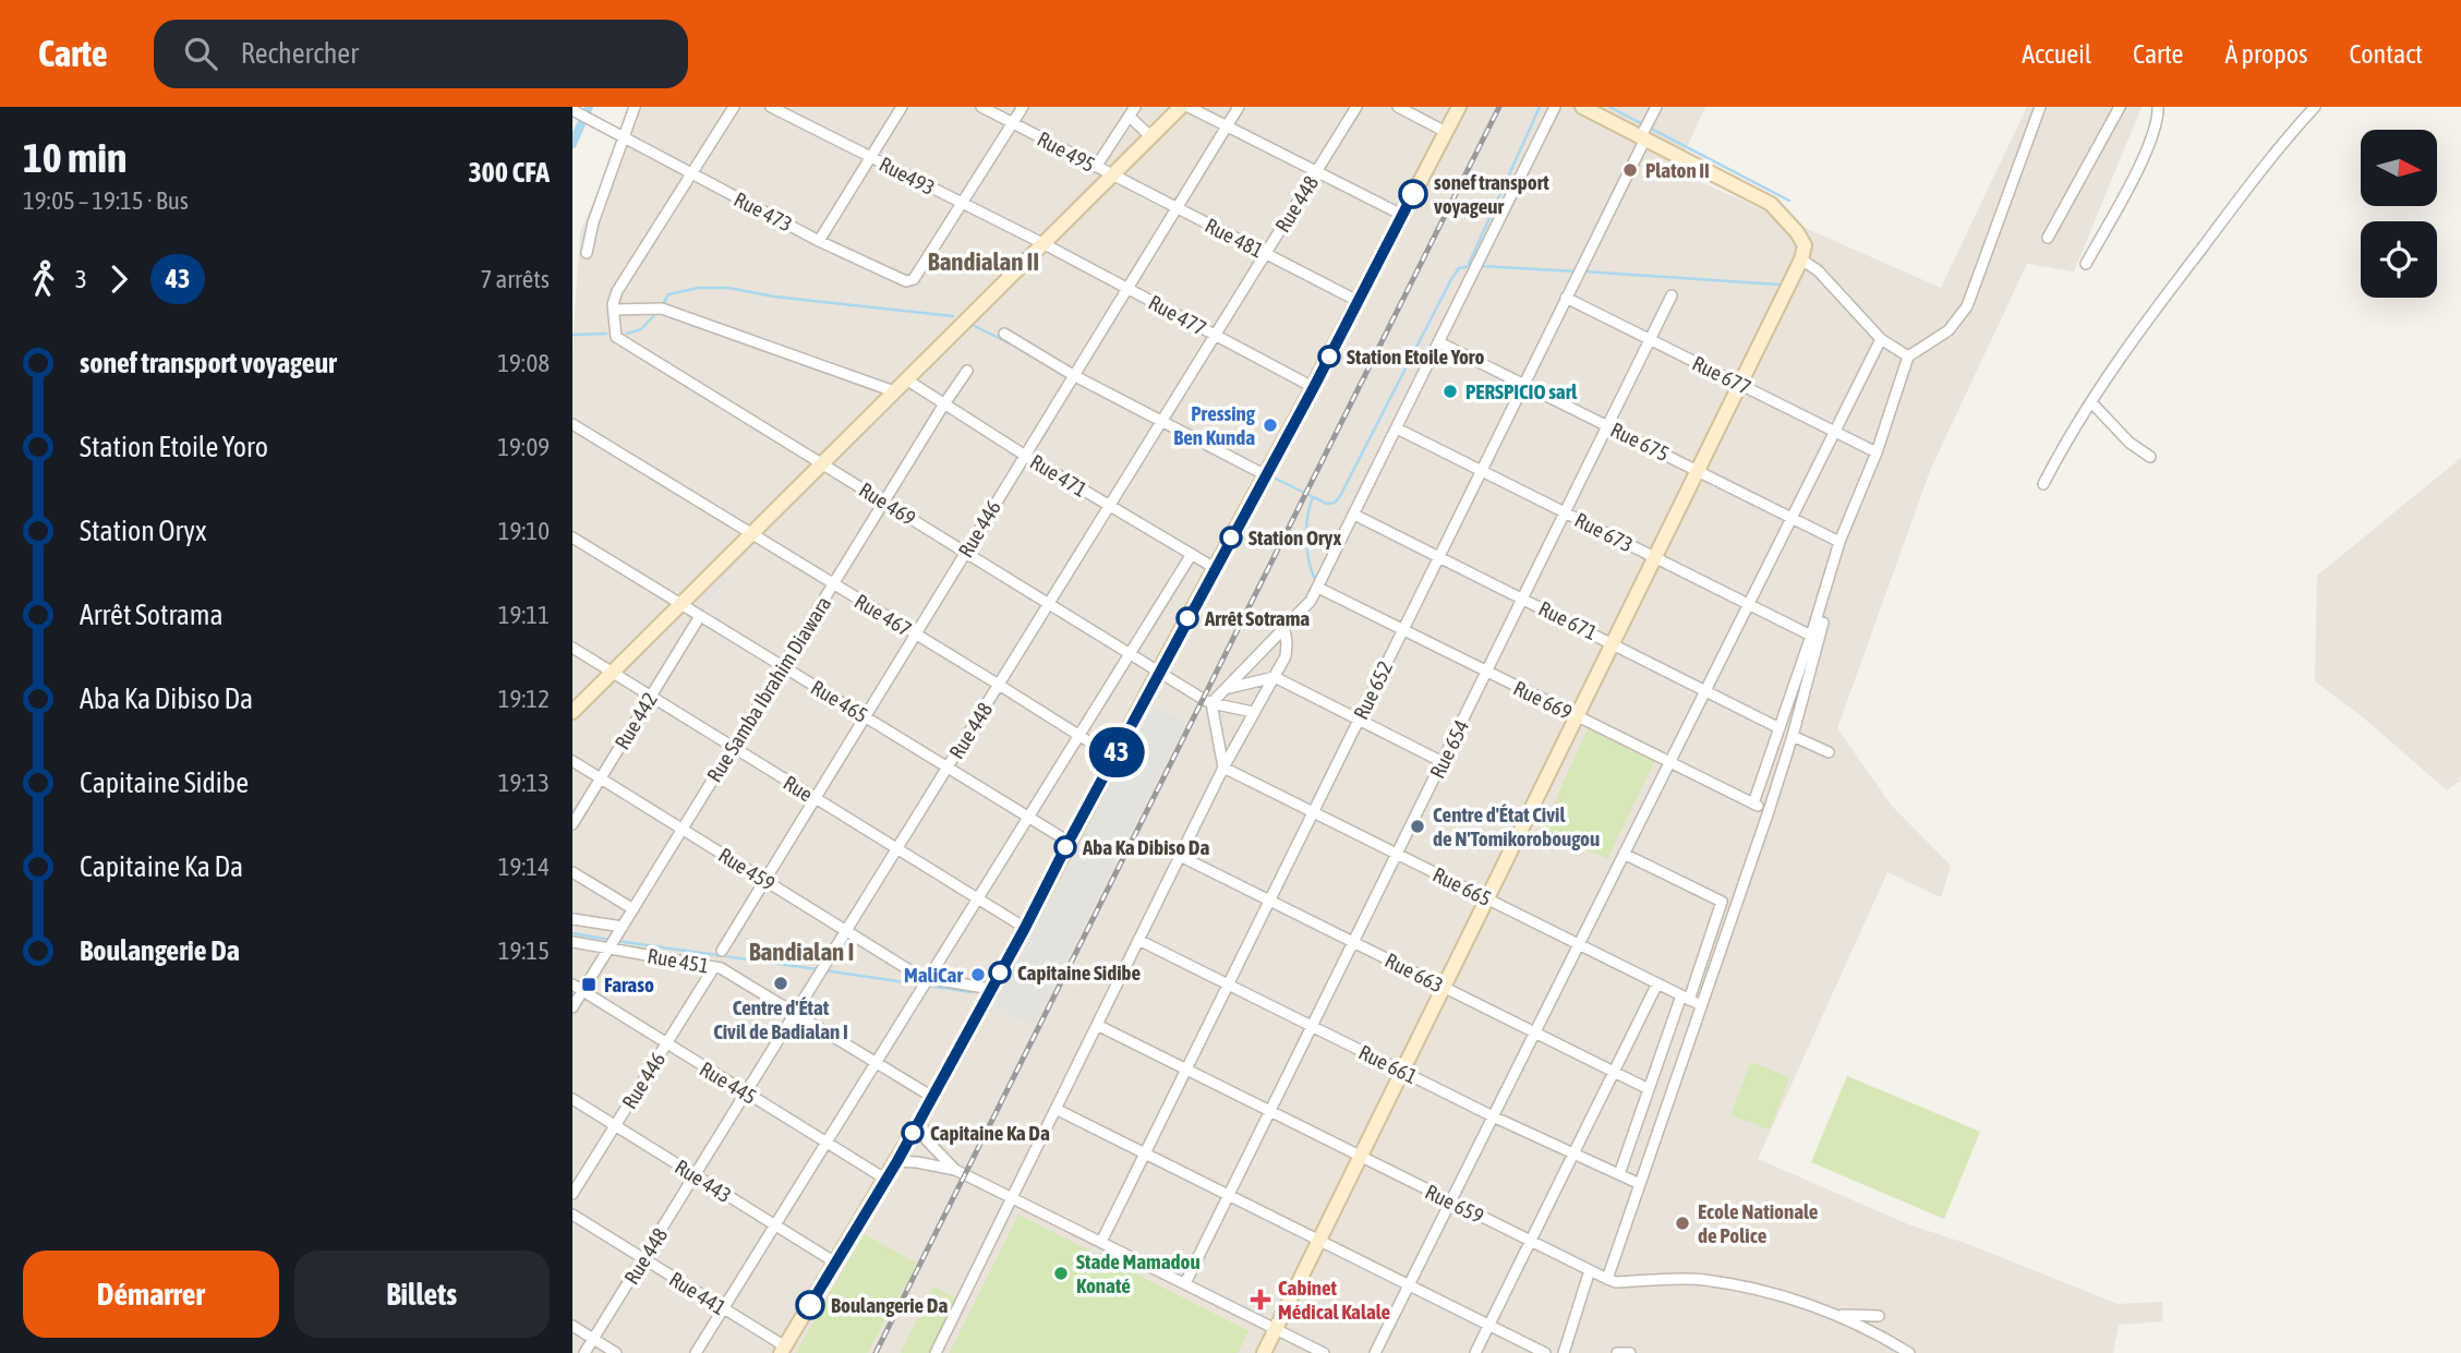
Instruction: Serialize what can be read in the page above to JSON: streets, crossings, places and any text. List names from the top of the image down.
{
  "streets": {
    "street": [
      "Rue 495",
      "Rue493",
      "Rue 448",
      "Rue 473",
      "Rue 481",
      "Rue 477",
      "Rue 677",
      "Rue 675",
      "Rue 471",
      "Rue 469",
      "Rue 446",
      "Rue 673",
      "Rue 467",
      "Rue 671",
      "Rue Samba Ibrahim Diawara",
      "Rue 652",
      "Rue 669",
      "Rue 465",
      "Rue 442",
      "Rue 654",
      "Rue",
      "Rue 459",
      "Rue 665",
      "Rue 451",
      "Rue 663",
      "Rue 661",
      "Rue 445",
      "Rue 443",
      "Rue 659",
      "Rue 441"
    ]
  },
  "crossings": [
    ["Rue 495", "Rue 481"],
    ["Rue493", "Rue 473"],
    ["Rue493", "Rue 477"],
    ["Rue 448", "Rue 481"],
    ["Rue 448", "Rue 477"],
    ["Rue 448", "Rue 471"],
    ["Rue 448", "Rue 469"],
    ["Rue 448", "Rue 467"],
    ["Rue 448", "Rue 465"],
    ["Rue 448", "Rue"],
    ["Rue 448", "Rue 459"],
    ["Rue 448", "Rue 451"],
    ["Rue 448", "Rue 445"],
    ["Rue 448", "Rue 443"],
    ["Rue 448", "Rue 441"],
    ["Rue 481", "Rue 446"],
    ["Rue 477", "Rue 446"],
    ["Rue 677", "Rue 652"],
    ["Rue 677", "Rue 654"],
    ["Rue 675", "Rue 652"],
    ["Rue 675", "Rue 654"],
    ["Rue 471", "Rue 446"],
    ["Rue 471", "Rue Samba Ibrahim Diawara"],
    ["Rue 469", "Rue 446"],
    ["Rue 469", "Rue Samba Ibrahim Diawara"],
    ["Rue 446", "Rue 467"],
    ["Rue 446", "Rue 465"],
    ["Rue 446", "Rue"],
    ["Rue 446", "Rue 459"],
    ["Rue 446", "Rue 451"],
    ["Rue 446", "Rue 445"],
    ["Rue 446", "Rue 443"],
    ["Rue 673", "Rue 652"],
    ["Rue 673", "Rue 654"],
    ["Rue 467", "Rue Samba Ibrahim Diawara"],
    ["Rue 671", "Rue 652"],
    ["Rue 671", "Rue 654"],
    ["Rue Samba Ibrahim Diawara", "Rue 465"],
    ["Rue Samba Ibrahim Diawara", "Rue"],
    ["Rue Samba Ibrahim Diawara", "Rue 459"],
    ["Rue Samba Ibrahim Diawara", "Rue 451"],
    ["Rue Samba Ibrahim Diawara", "Rue 445"],
    ["Rue 652", "Rue 669"],
    ["Rue 652", "Rue 665"],
    ["Rue 652", "Rue 663"],
    ["Rue 652", "Rue 661"],
    ["Rue 652", "Rue 659"],
    ["Rue 669", "Rue 654"],
    ["Rue 465", "Rue 442"],
    ["Rue 442", "Rue"],
    ["Rue 442", "Rue 459"],
    ["Rue 654", "Rue 665"],
    ["Rue 654", "Rue 663"],
    ["Rue 654", "Rue 661"],
    ["Rue 654", "Rue 659"]
  ],
  "districts": ["Bandialan II", "Bandialan I"],
  "places": {
    "other": [
      "Platon II",
      "sonef transport voyageur",
      "Station Etoile Yoro",
      "PERSPICIO sarl",
      "Pressing Ben Kunda",
      "Station Oryx",
      "Arrêt Sotrama",
      "Centre d'État Civil de N'Tomikorobougou",
      "Aba Ka Dibiso Da",
      "Capitaine Sidibe",
      "MaliCar",
      "Centre d'État Civil de Badialan I",
      "Capitaine Ka Da",
      "Ecole Nationale de Police",
      "Stade Mamadou Konaté",
      "Boulangerie Da"
    ],
    "transit": ["Faraso"],
    "health": ["Cabinet Médical Kalale"]
  },
  "lines": ["bus line 43"],
  "north": "right",
  "page": {
    "header": "Carte",
    "search": "Rechercher",
    "nav": [
      "Accueil",
      "Carte",
      "À propos",
      "Contact"
    ],
    "heading": ["10 min", "19:05 – 19:15 · Bus", "300 CFA"],
    "on_map": "43",
    "legs": ["3", "43", "7 arrêts"],
    "list": [
      {
        "name": "sonef transport voyageur",
        "value": "19:08"
      },
      {
        "name": "Station Etoile Yoro",
        "value": "19:09"
      },
      {
        "name": "Station Oryx",
        "value": "19:10"
      },
      {
        "name": "Arrêt Sotrama",
        "value": "19:11"
      },
      {
        "name": "Aba Ka Dibiso Da",
        "value": "19:12"
      },
      {
        "name": "Capitaine Sidibe",
        "value": "19:13"
      },
      {
        "name": "Capitaine Ka Da",
        "value": "19:14"
      },
      {
        "name": "Boulangerie Da",
        "value": "19:15"
      }
    ],
    "buttons": ["Démarrer", "Billets"]
  }
}
